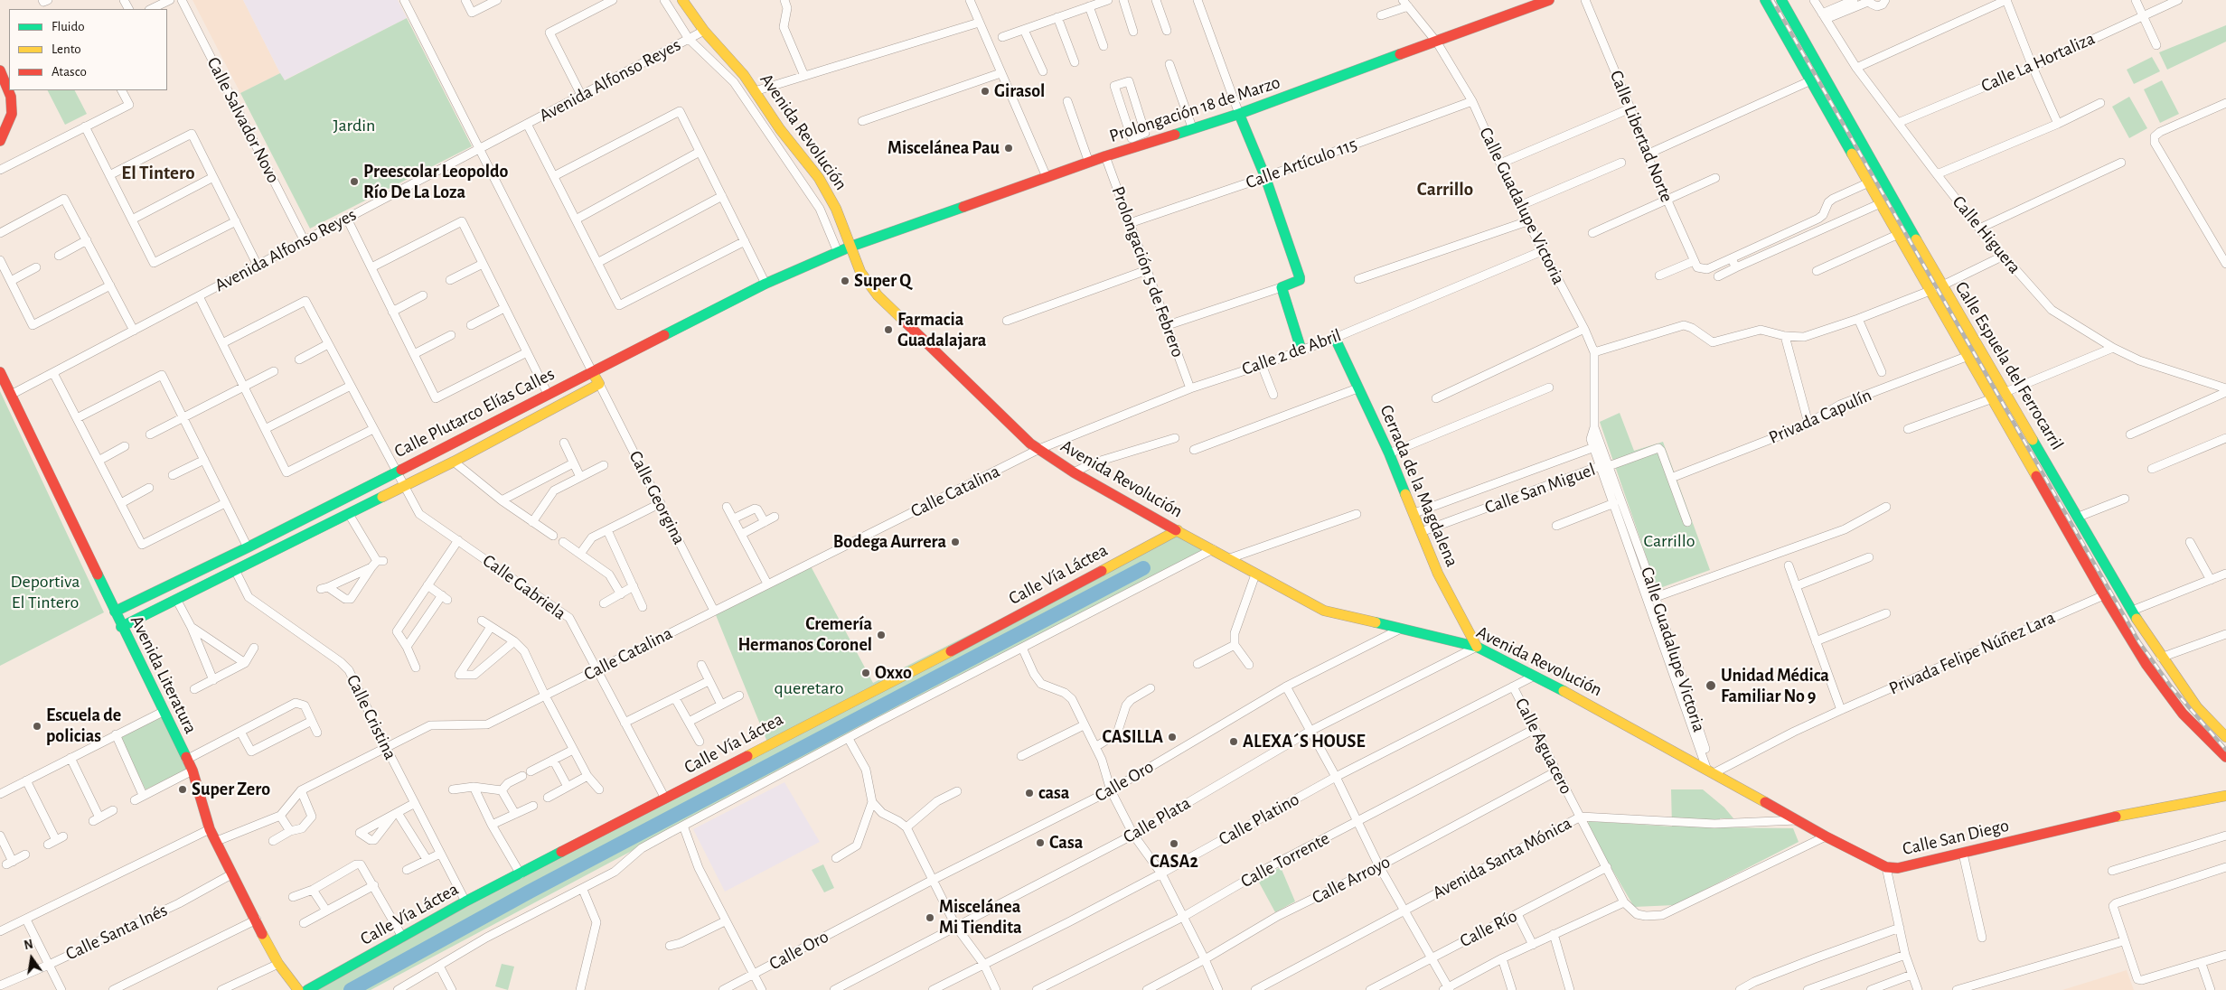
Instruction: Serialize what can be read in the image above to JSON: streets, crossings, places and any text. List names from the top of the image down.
{
  "streets": {
    "street": [
      "Calle La Hortaliza",
      "Avenida Alfonso Reyes",
      "Prolongación 18 de Marzo",
      "Calle Salvador Novo",
      "Avenida Revolución",
      "Calle Libertad Norte",
      "Calle Artículo 115",
      "Calle Guadalupe Victoria",
      "Calle Higuera",
      "Prolongación 5 de Febrero",
      "Calle 2 de Abril",
      "Calle Espuela del Ferrocarril",
      "Calle Plutarco Elías Calles",
      "Privada Capulín",
      "Cerrada de la Magdalena",
      "Calle San Miguel",
      "Calle Catalina",
      "Calle Georgina",
      "Calle Vía Láctea",
      "Calle Gabriela",
      "Privada Felipe Núñez Lara",
      "Avenida Literatura",
      "Calle Cristina",
      "Calle Aguacero",
      "Calle Oro",
      "Calle Platino",
      "Calle Plata",
      "Calle San Diego",
      "Avenida Santa Mónica",
      "Calle Torrente",
      "Calle Arroyo",
      "Calle Río",
      "Calle Santa Inés"
    ]
  },
  "crossings": [
    ["Calle La Hortaliza", "Calle Higuera"],
    ["Avenida Alfonso Reyes", "Calle Salvador Novo"],
    ["Avenida Alfonso Reyes", "Avenida Revolución"],
    ["Avenida Alfonso Reyes", "Avenida Literatura"],
    ["Prolongación 18 de Marzo", "Avenida Revolución"],
    ["Prolongación 18 de Marzo", "Calle Guadalupe Victoria"],
    ["Prolongación 18 de Marzo", "Prolongación 5 de Febrero"],
    ["Prolongación 18 de Marzo", "Calle Plutarco Elías Calles"],
    ["Avenida Revolución", "Calle Guadalupe Victoria"],
    ["Avenida Revolución", "Calle 2 de Abril"],
    ["Avenida Revolución", "Calle Plutarco Elías Calles"],
    ["Avenida Revolución", "Cerrada de la Magdalena"],
    ["Avenida Revolución", "Calle Catalina"],
    ["Avenida Revolución", "Calle Vía Láctea"],
    ["Avenida Revolución", "Privada Felipe Núñez Lara"],
    ["Avenida Revolución", "Calle Oro"],
    ["Avenida Revolución", "Calle Platino"],
    ["Avenida Revolución", "Calle Plata"],
    ["Avenida Revolución", "Calle San Diego"],
    ["Calle Artículo 115", "Calle Guadalupe Victoria"],
    ["Calle Artículo 115", "Prolongación 5 de Febrero"],
    ["Calle Guadalupe Victoria", "Calle 2 de Abril"],
    ["Calle Guadalupe Victoria", "Calle San Miguel"],
    ["Calle Guadalupe Victoria", "Privada Felipe Núñez Lara"],
    ["Calle Guadalupe Victoria", "Calle San Diego"],
    ["Prolongación 5 de Febrero", "Calle 2 de Abril"],
    ["Calle 2 de Abril", "Cerrada de la Magdalena"],
    ["Calle 2 de Abril", "Calle Catalina"],
    ["Calle Espuela del Ferrocarril", "Privada Capulín"],
    ["Calle Espuela del Ferrocarril", "Privada Felipe Núñez Lara"],
    ["Calle Plutarco Elías Calles", "Calle Georgina"],
    ["Calle Plutarco Elías Calles", "Calle Gabriela"],
    ["Calle Plutarco Elías Calles", "Avenida Literatura"],
    ["Calle Plutarco Elías Calles", "Calle Cristina"],
    ["Privada Capulín", "Calle San Miguel"],
    ["Cerrada de la Magdalena", "Calle San Miguel"],
    ["Cerrada de la Magdalena", "Calle Plata"],
    ["Calle Catalina", "Calle Georgina"],
    ["Calle Catalina", "Calle Gabriela"],
    ["Calle Catalina", "Avenida Literatura"],
    ["Calle Catalina", "Calle Cristina"],
    ["Calle Vía Láctea", "Calle Gabriela"],
    ["Calle Vía Láctea", "Calle Cristina"],
    ["Privada Felipe Núñez Lara", "Calle San Diego"],
    ["Avenida Literatura", "Calle Santa Inés"],
    ["Calle Aguacero", "Calle Platino"],
    ["Calle Aguacero", "Calle San Diego"],
    ["Calle Aguacero", "Avenida Santa Mónica"],
    ["Calle Aguacero", "Calle Torrente"],
    ["Calle Aguacero", "Calle Arroyo"],
    ["Calle Aguacero", "Calle Río"],
    ["Calle San Diego", "Avenida Santa Mónica"]
  ],
  "districts": ["El Tintero", "Carrillo"],
  "parks": [
    "Jardin",
    "Carrillo",
    "Deportiva El Tintero",
    "queretaro"
  ],
  "places": [
    "Girasol",
    "Miscelánea Pau",
    "Preescolar Leopoldo Río De La Loza",
    "Super Q",
    "Farmacia Guadalajara",
    "Bodega Aurrera",
    "Cremería Hermanos Coronel",
    "Oxxo",
    "Unidad Médica Familiar No 9",
    "Escuela de policias",
    "CASILLA",
    "ALEXA´S HOUSE",
    "Super Zero",
    "casa",
    "Casa",
    "CASA2",
    "Miscelánea Mi Tiendita"
  ],
  "legend": ["Fluido", "Lento", "Atasco"],
  "north": "top"
}
